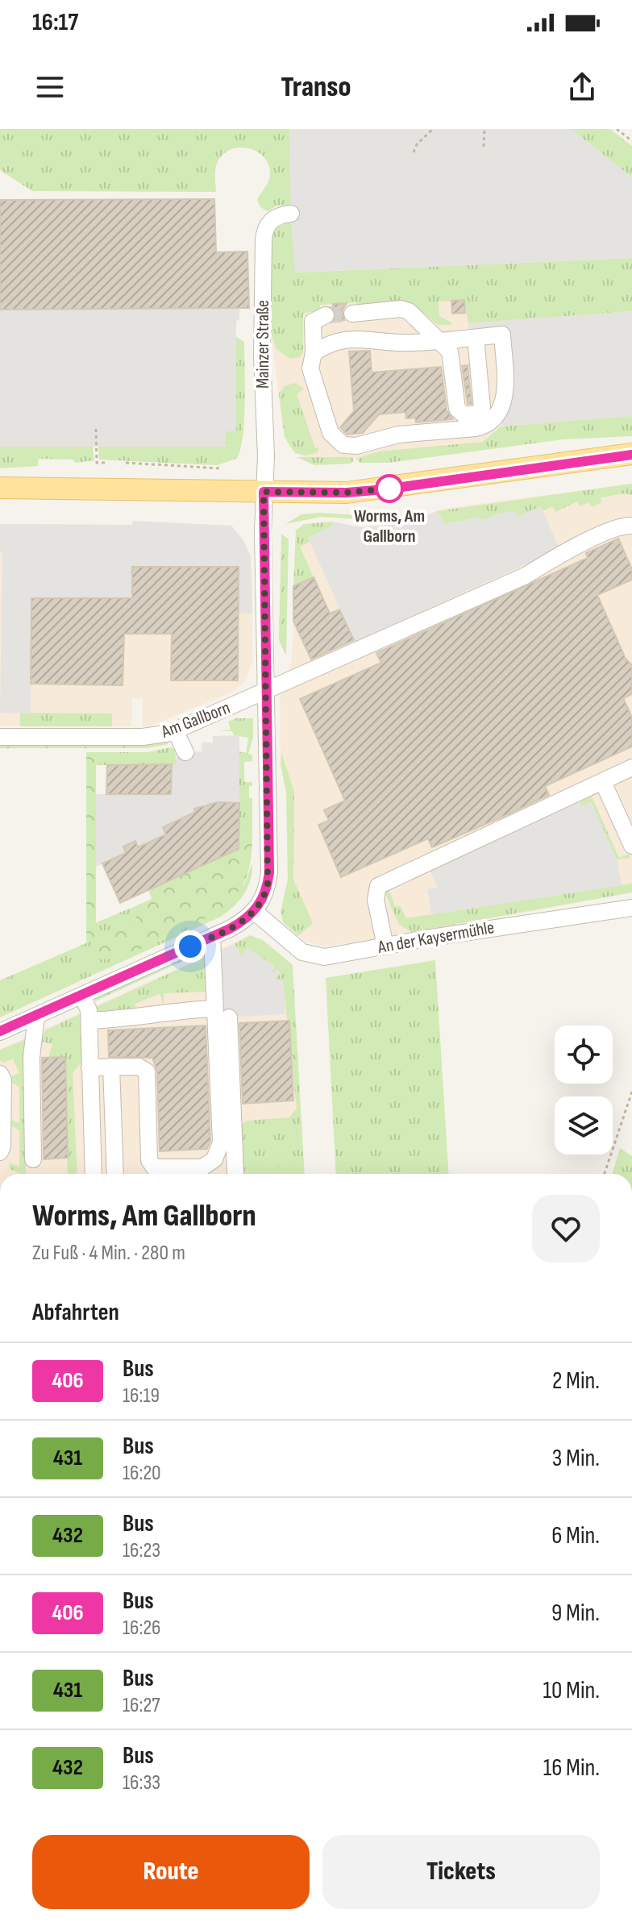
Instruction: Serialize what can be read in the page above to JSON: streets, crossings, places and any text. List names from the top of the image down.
{
  "streets": {
    "street": ["Mainzer Straße", "Am Gallborn", "An der Kaysermühle"]
  },
  "places": ["Worms, Am Gallborn"],
  "lines": ["bus line 406"],
  "page": {
    "status": "16:17",
    "header": "Transo",
    "heading": [
      ["Worms, Am Gallborn", "Zu Fuß · 4 Min. · 280 m"],
      "Abfahrten"
    ],
    "list": [
      {
        "mark": "406",
        "name": "Bus",
        "note": "16:19",
        "value": "2 Min."
      },
      {
        "mark": "431",
        "name": "Bus",
        "note": "16:20",
        "value": "3 Min."
      },
      {
        "mark": "432",
        "name": "Bus",
        "note": "16:23",
        "value": "6 Min."
      },
      {
        "mark": "406",
        "name": "Bus",
        "note": "16:26",
        "value": "9 Min."
      },
      {
        "mark": "431",
        "name": "Bus",
        "note": "16:27",
        "value": "10 Min."
      },
      {
        "mark": "432",
        "name": "Bus",
        "note": "16:33",
        "value": "16 Min."
      }
    ],
    "buttons": ["Route", "Tickets"]
  }
}
